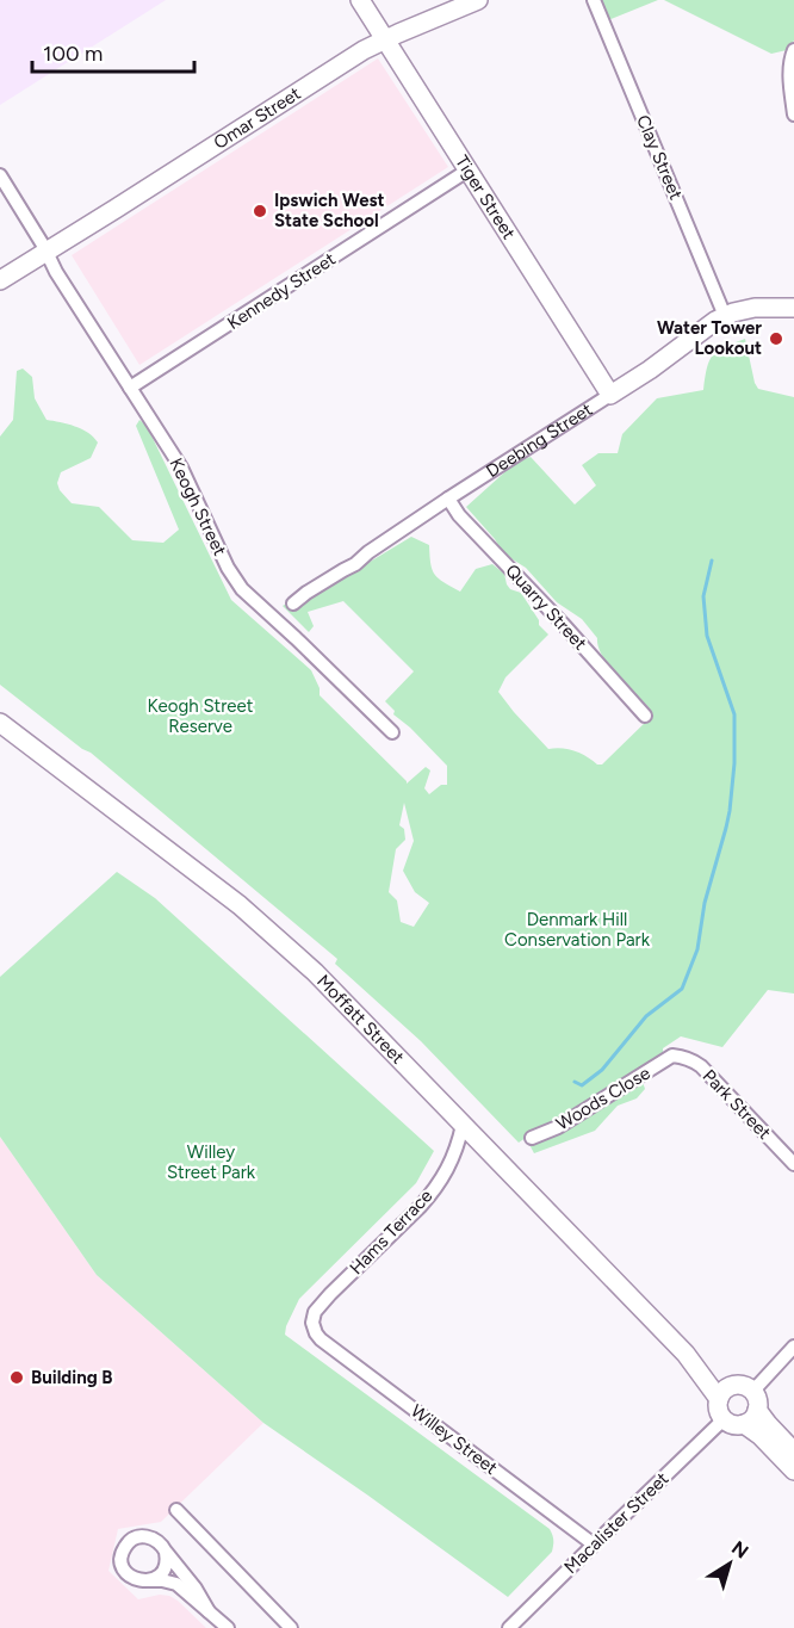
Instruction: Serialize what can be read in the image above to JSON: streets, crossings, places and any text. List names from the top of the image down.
{
  "streets": {
    "main road": [
      "Omar Street",
      "Tiger Street",
      "Deebing Street",
      "Moffatt Street"
    ],
    "street": [
      "Clay Street",
      "Kennedy Street",
      "Keogh Street",
      "Quarry Street",
      "Woods Close",
      "Park Street",
      "Hams Terrace",
      "Willey Street",
      "Macalister Street"
    ]
  },
  "crossings": [
    ["Omar Street", "Tiger Street"],
    ["Omar Street", "Keogh Street"],
    ["Clay Street", "Deebing Street"],
    ["Tiger Street", "Kennedy Street"],
    ["Tiger Street", "Deebing Street"],
    ["Kennedy Street", "Keogh Street"],
    ["Deebing Street", "Quarry Street"],
    ["Moffatt Street", "Hams Terrace"],
    ["Moffatt Street", "Macalister Street"],
    ["Woods Close", "Park Street"],
    ["Hams Terrace", "Willey Street"],
    ["Willey Street", "Macalister Street"]
  ],
  "parks": ["Keogh Street Reserve", "Denmark Hill Conservation Park", "Willey Street Park"],
  "places": ["Ipswich West State School", "Water Tower Lookout", "Building B"],
  "scale_bar": "100 m",
  "north": "top right"
}
